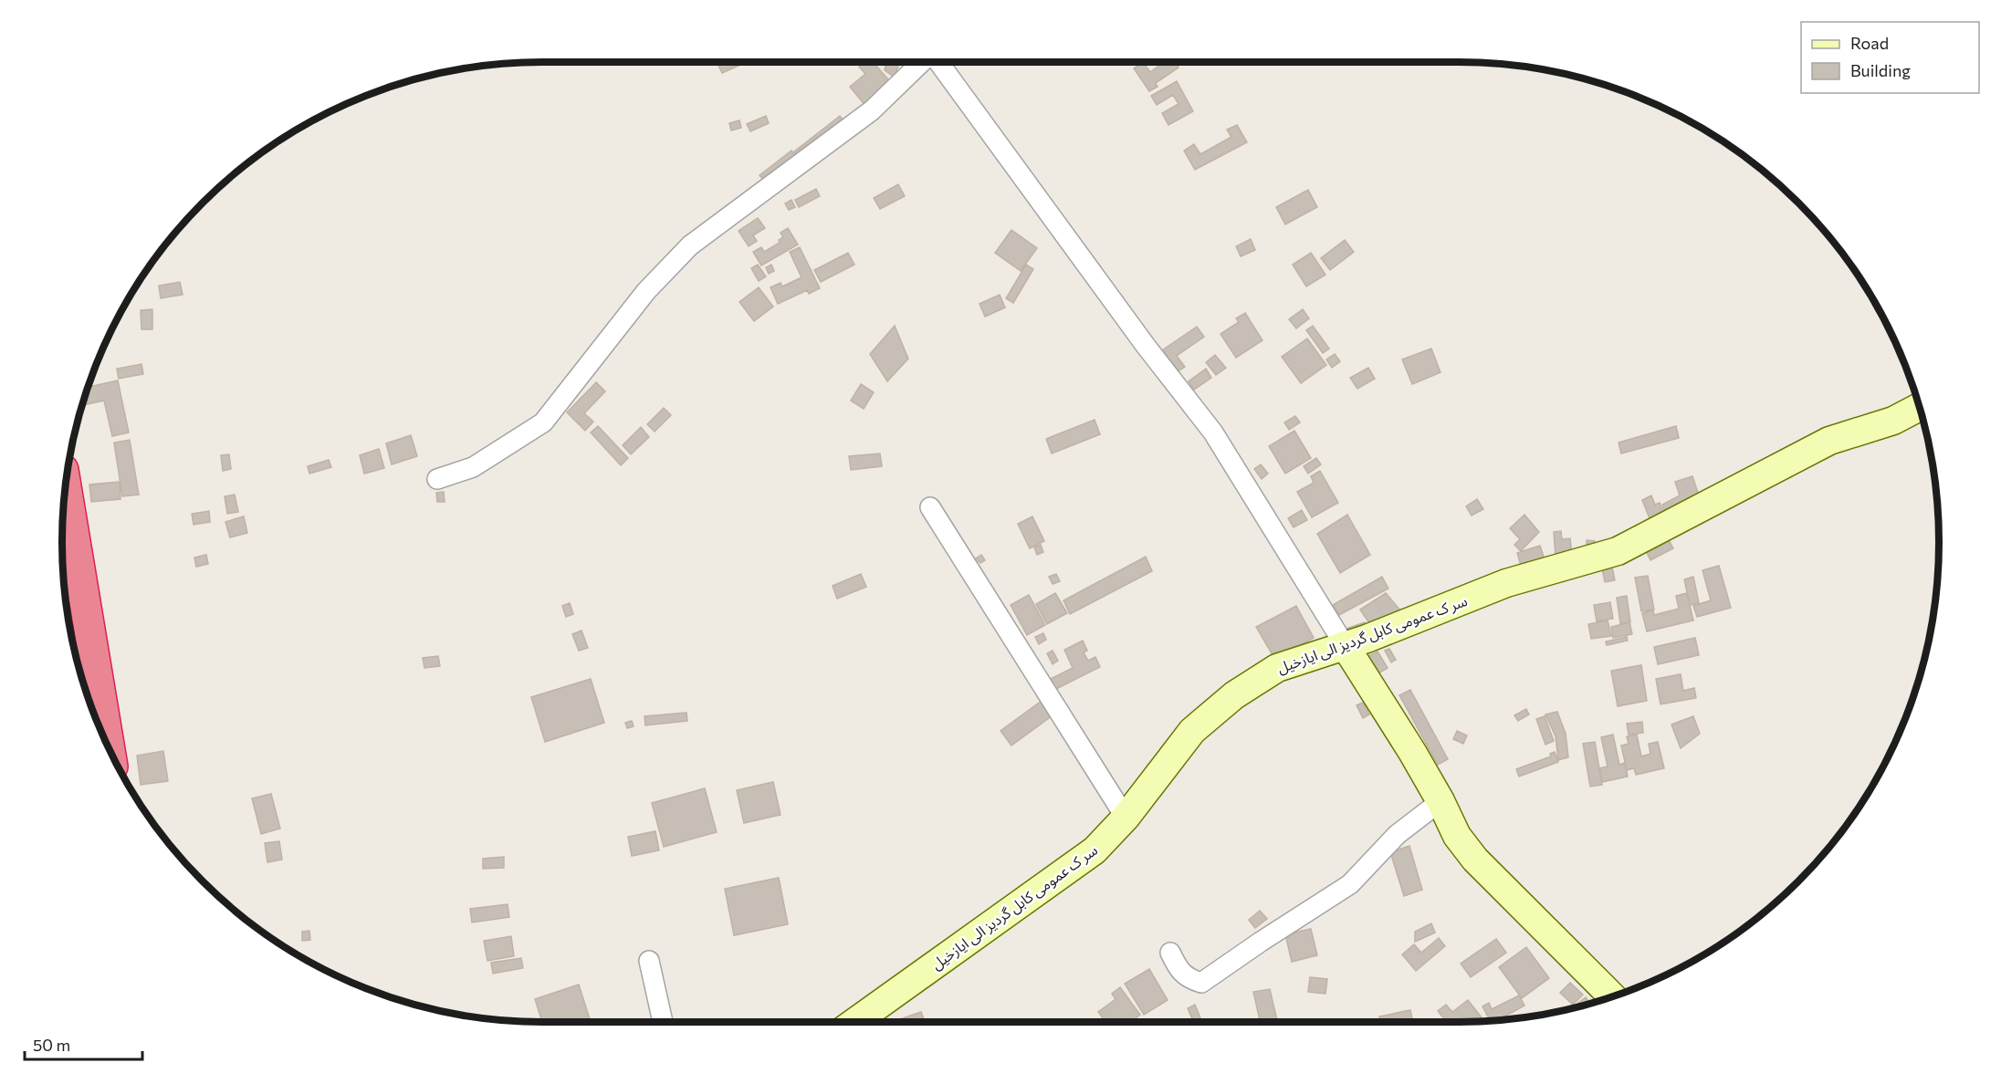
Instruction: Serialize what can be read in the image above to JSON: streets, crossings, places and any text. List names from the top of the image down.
{
  "streets": {
    "main road": ["سر ک عمومی کابل گردیز الی ایازخیل"]
  },
  "legend": ["Road", "Building"],
  "scale_bar": "50 m"
}
